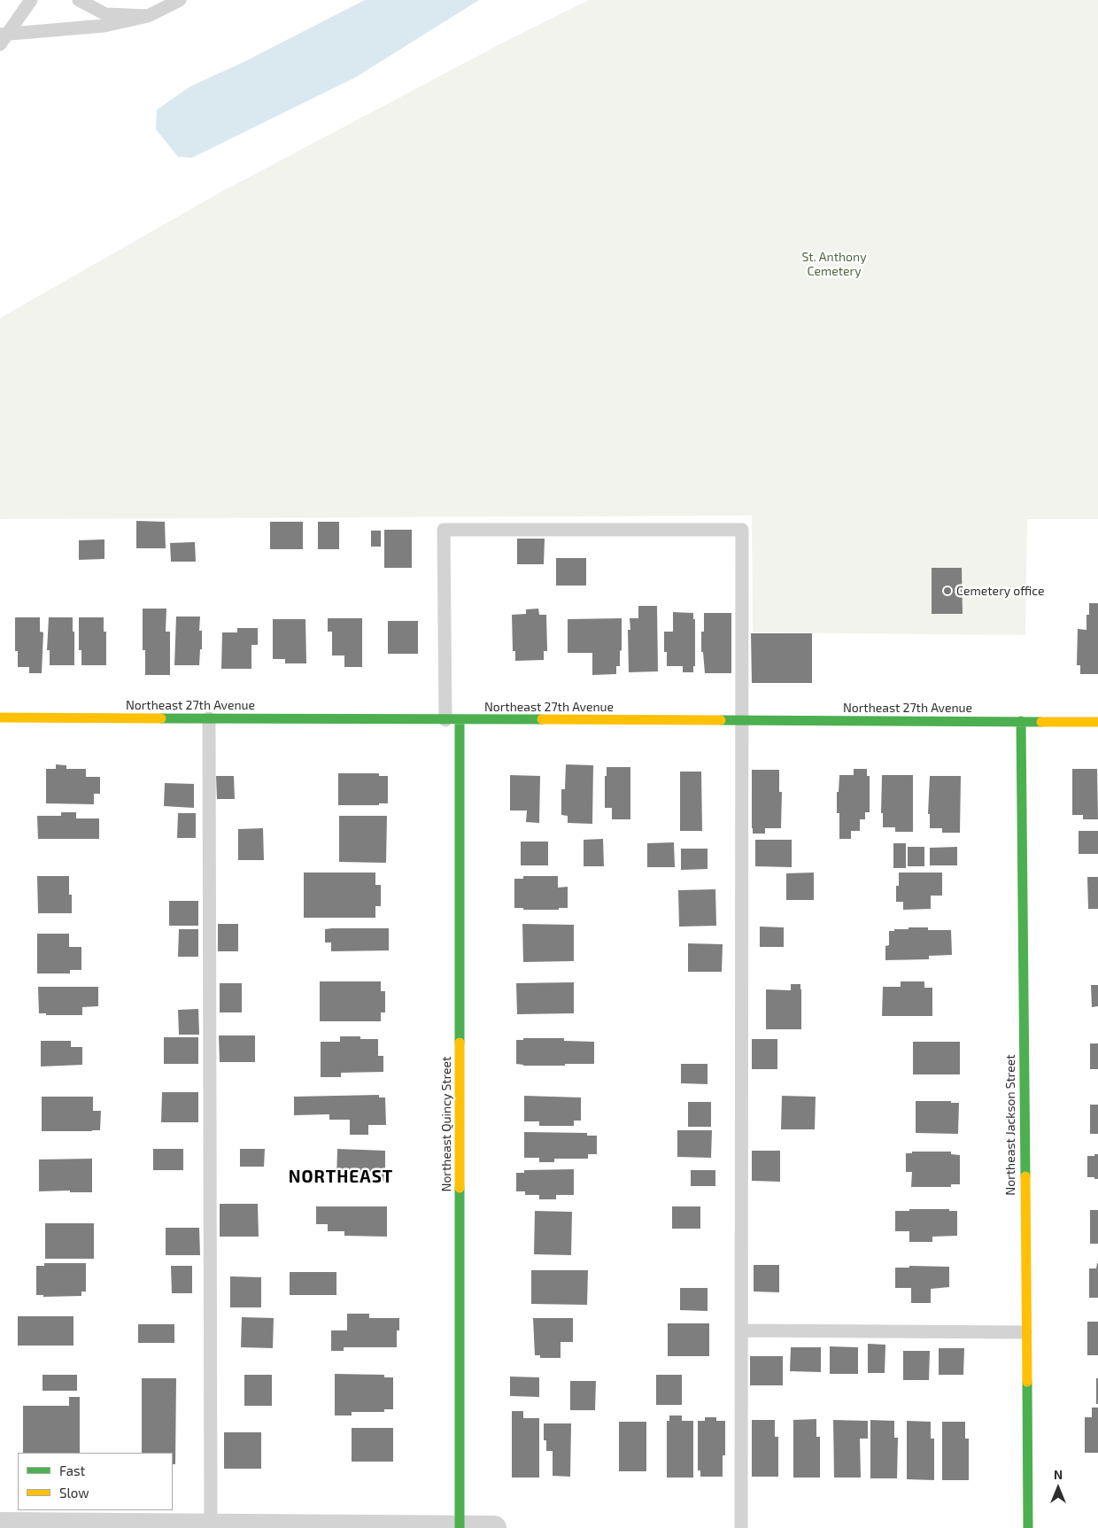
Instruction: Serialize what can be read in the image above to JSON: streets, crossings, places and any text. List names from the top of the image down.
{
  "streets": {
    "street": ["Northeast 27th Avenue", "Northeast Quincy Street", "Northeast Jackson Street"]
  },
  "crossings": [
    ["Northeast 27th Avenue", "Northeast Quincy Street"],
    ["Northeast 27th Avenue", "Northeast Jackson Street"]
  ],
  "districts": ["NORTHEAST"],
  "parks": ["St. Anthony Cemetery"],
  "places": ["Cemetery office"],
  "legend": ["Fast", "Slow"],
  "north": "top"
}
